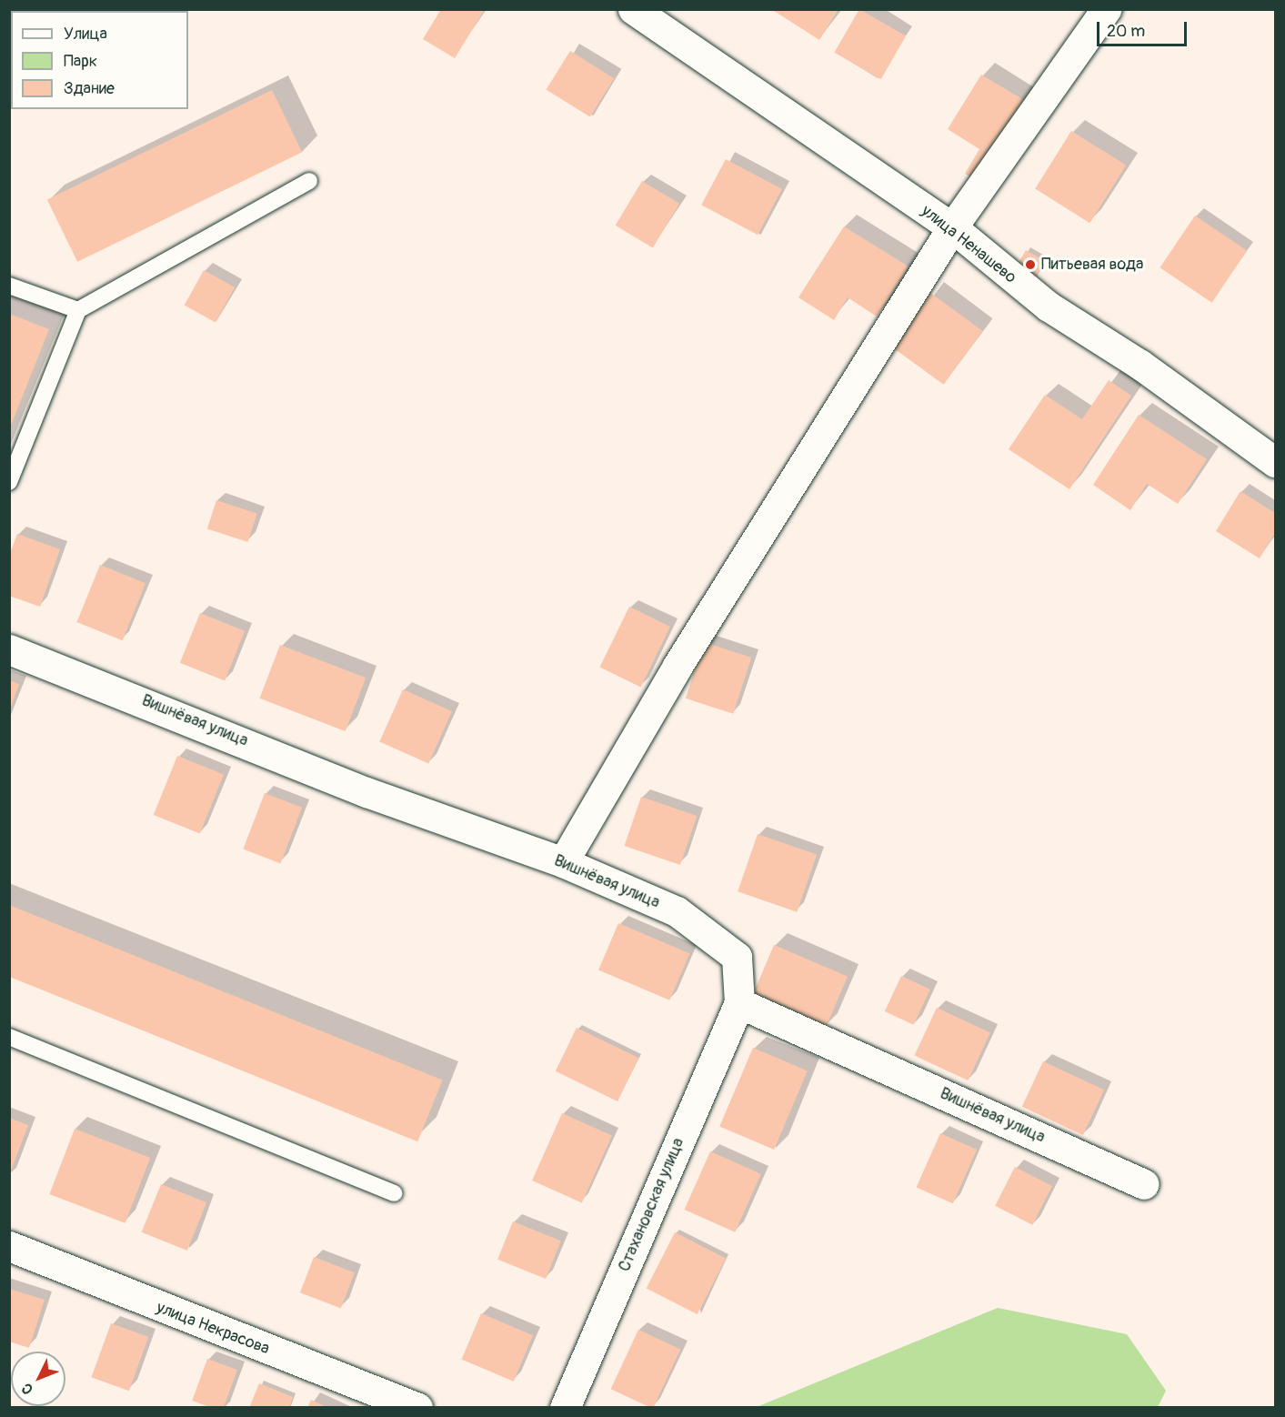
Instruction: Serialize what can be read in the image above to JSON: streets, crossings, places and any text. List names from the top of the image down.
{
  "streets": {
    "street": [
      "улица Ненашево",
      "Вишнёвая улица",
      "Стахановская улица",
      "улица Некрасова"
    ]
  },
  "crossings": [
    ["Вишнёвая улица", "Стахановская улица"]
  ],
  "places": ["Питьевая вода"],
  "legend": ["Улица", "Парк", "Здание"],
  "scale_bar": "20 m",
  "north": "bottom left"
}
